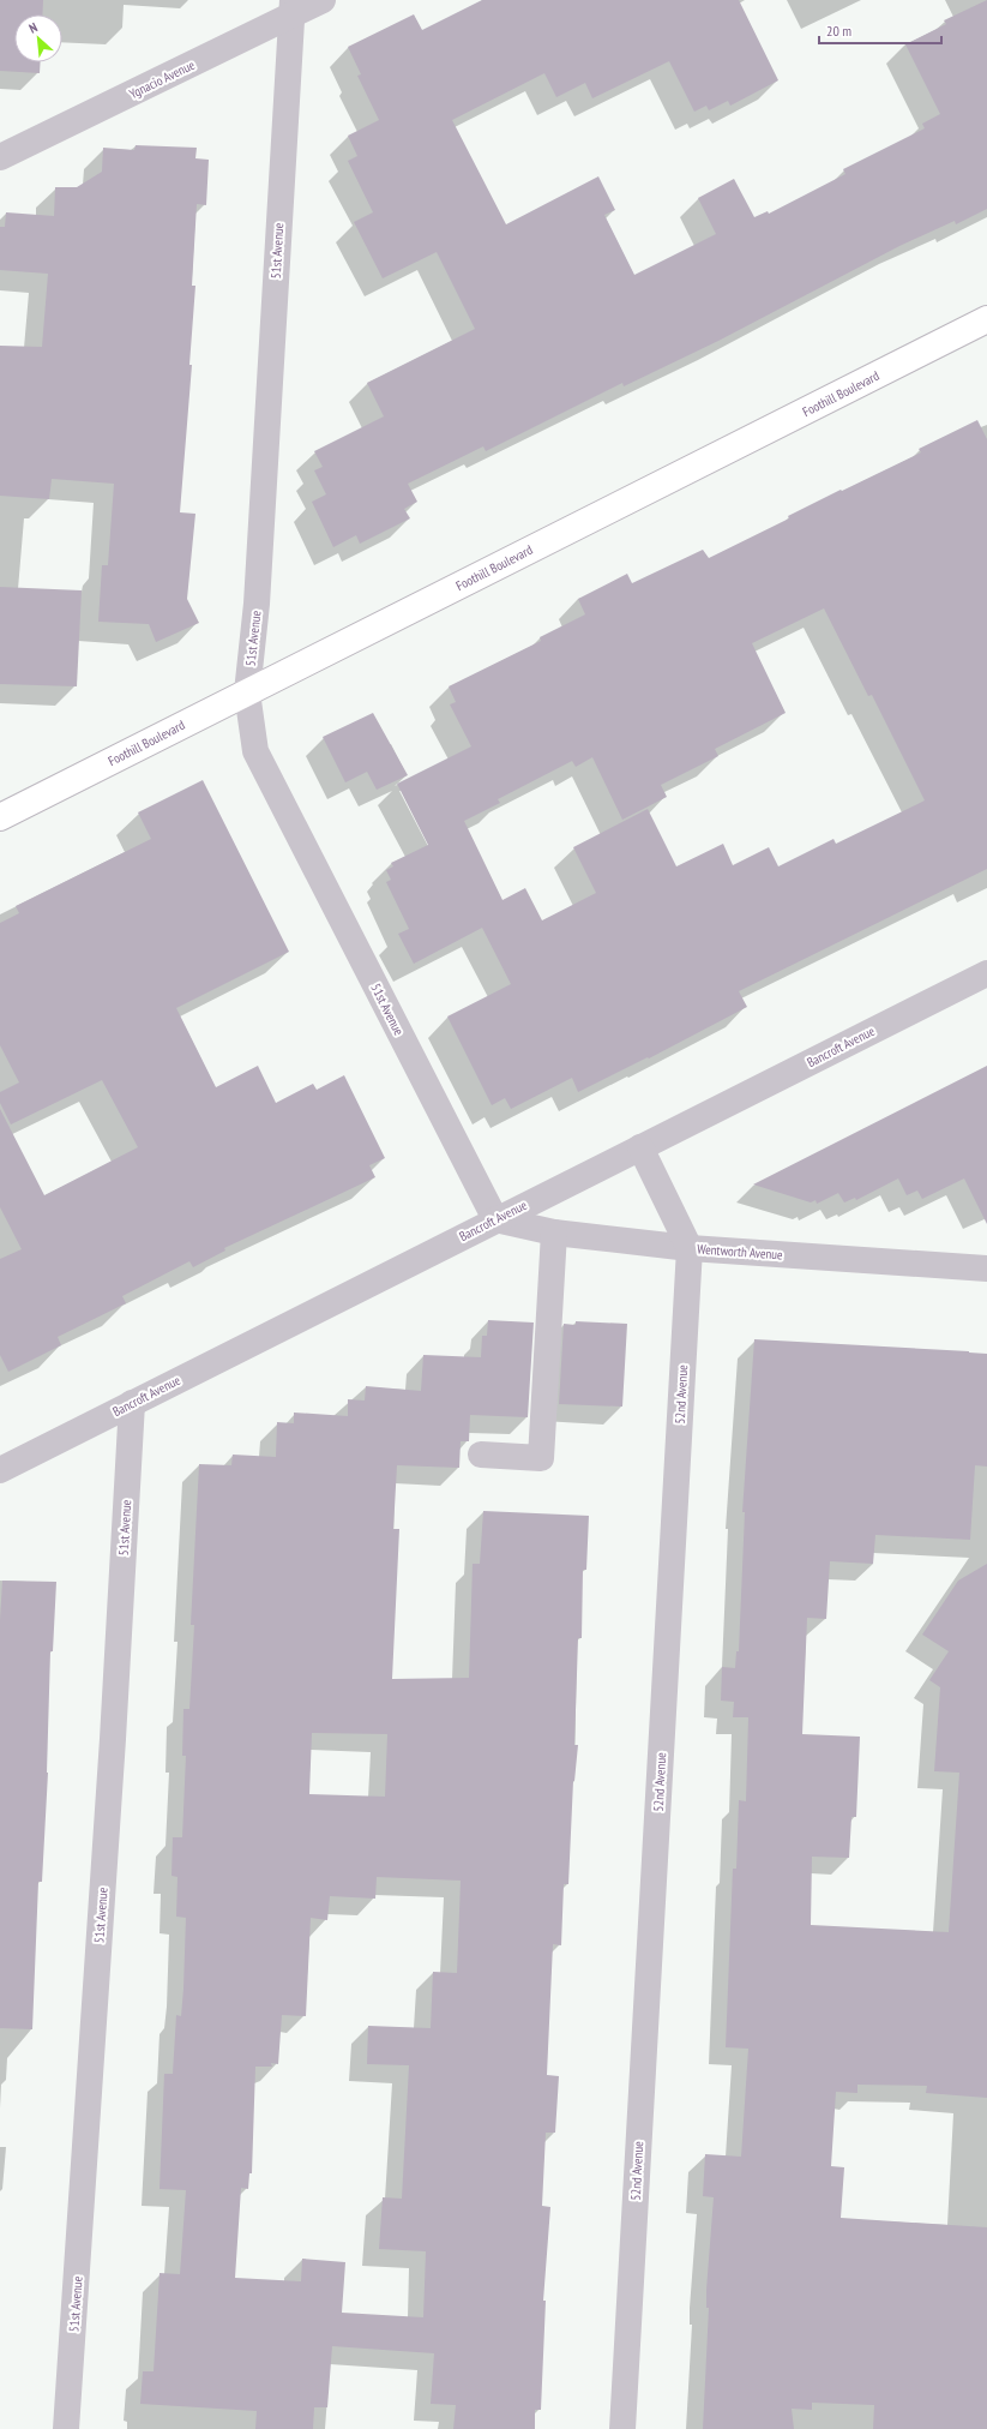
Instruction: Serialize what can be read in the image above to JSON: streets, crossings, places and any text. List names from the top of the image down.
{
  "streets": {
    "main road": ["Foothill Boulevard"],
    "street": [
      "Ygnacio Avenue",
      "51st Avenue",
      "Bancroft Avenue",
      "Wentworth Avenue",
      "52nd Avenue"
    ]
  },
  "crossings": [
    ["Ygnacio Avenue", "51st Avenue"],
    ["51st Avenue", "Foothill Boulevard"],
    ["51st Avenue", "Bancroft Avenue"],
    ["51st Avenue", "Wentworth Avenue"],
    ["Bancroft Avenue", "Wentworth Avenue"],
    ["Bancroft Avenue", "52nd Avenue"],
    ["Wentworth Avenue", "52nd Avenue"]
  ],
  "scale_bar": "20 m",
  "north": "top left"
}
